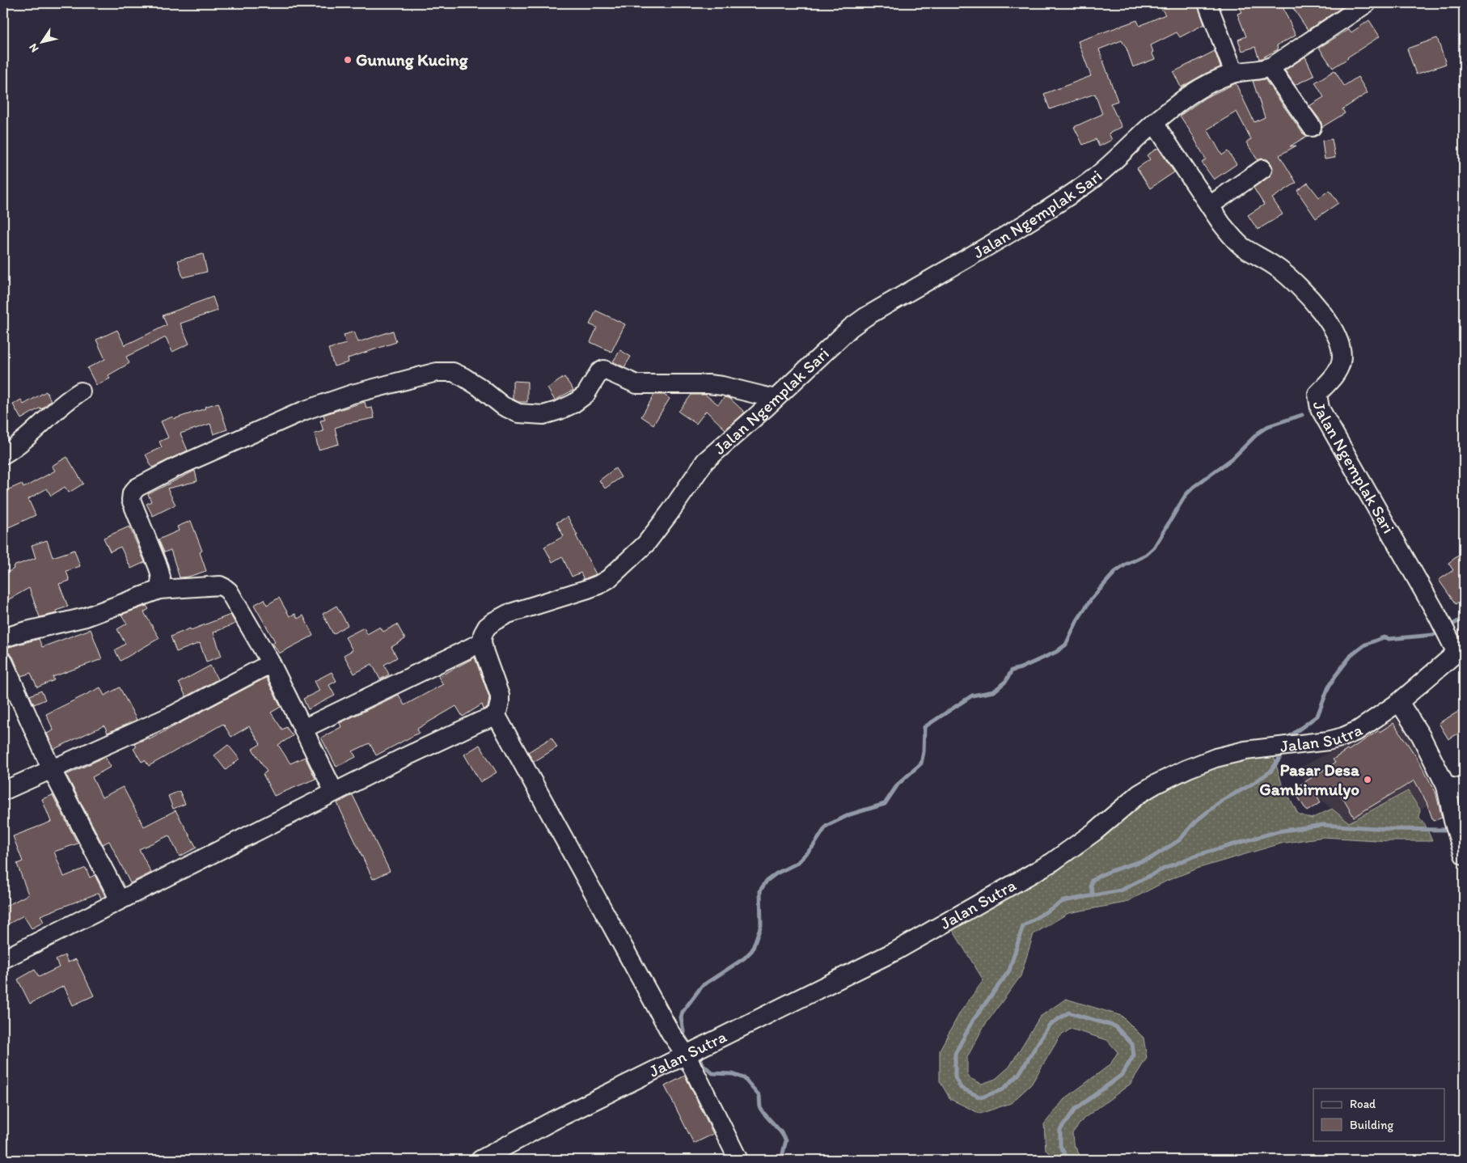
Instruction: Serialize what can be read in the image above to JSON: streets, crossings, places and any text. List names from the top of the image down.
{
  "streets": {
    "street": ["Jalan Ngemplak Sari", "Jalan Sutra"]
  },
  "crossings": [
    ["Jalan Ngemplak Sari", "Jalan Sutra"]
  ],
  "places": ["Gunung Kucing", "Pasar Desa Gambirmulyo"],
  "legend": ["Road", "Building"],
  "north": "bottom left"
}
